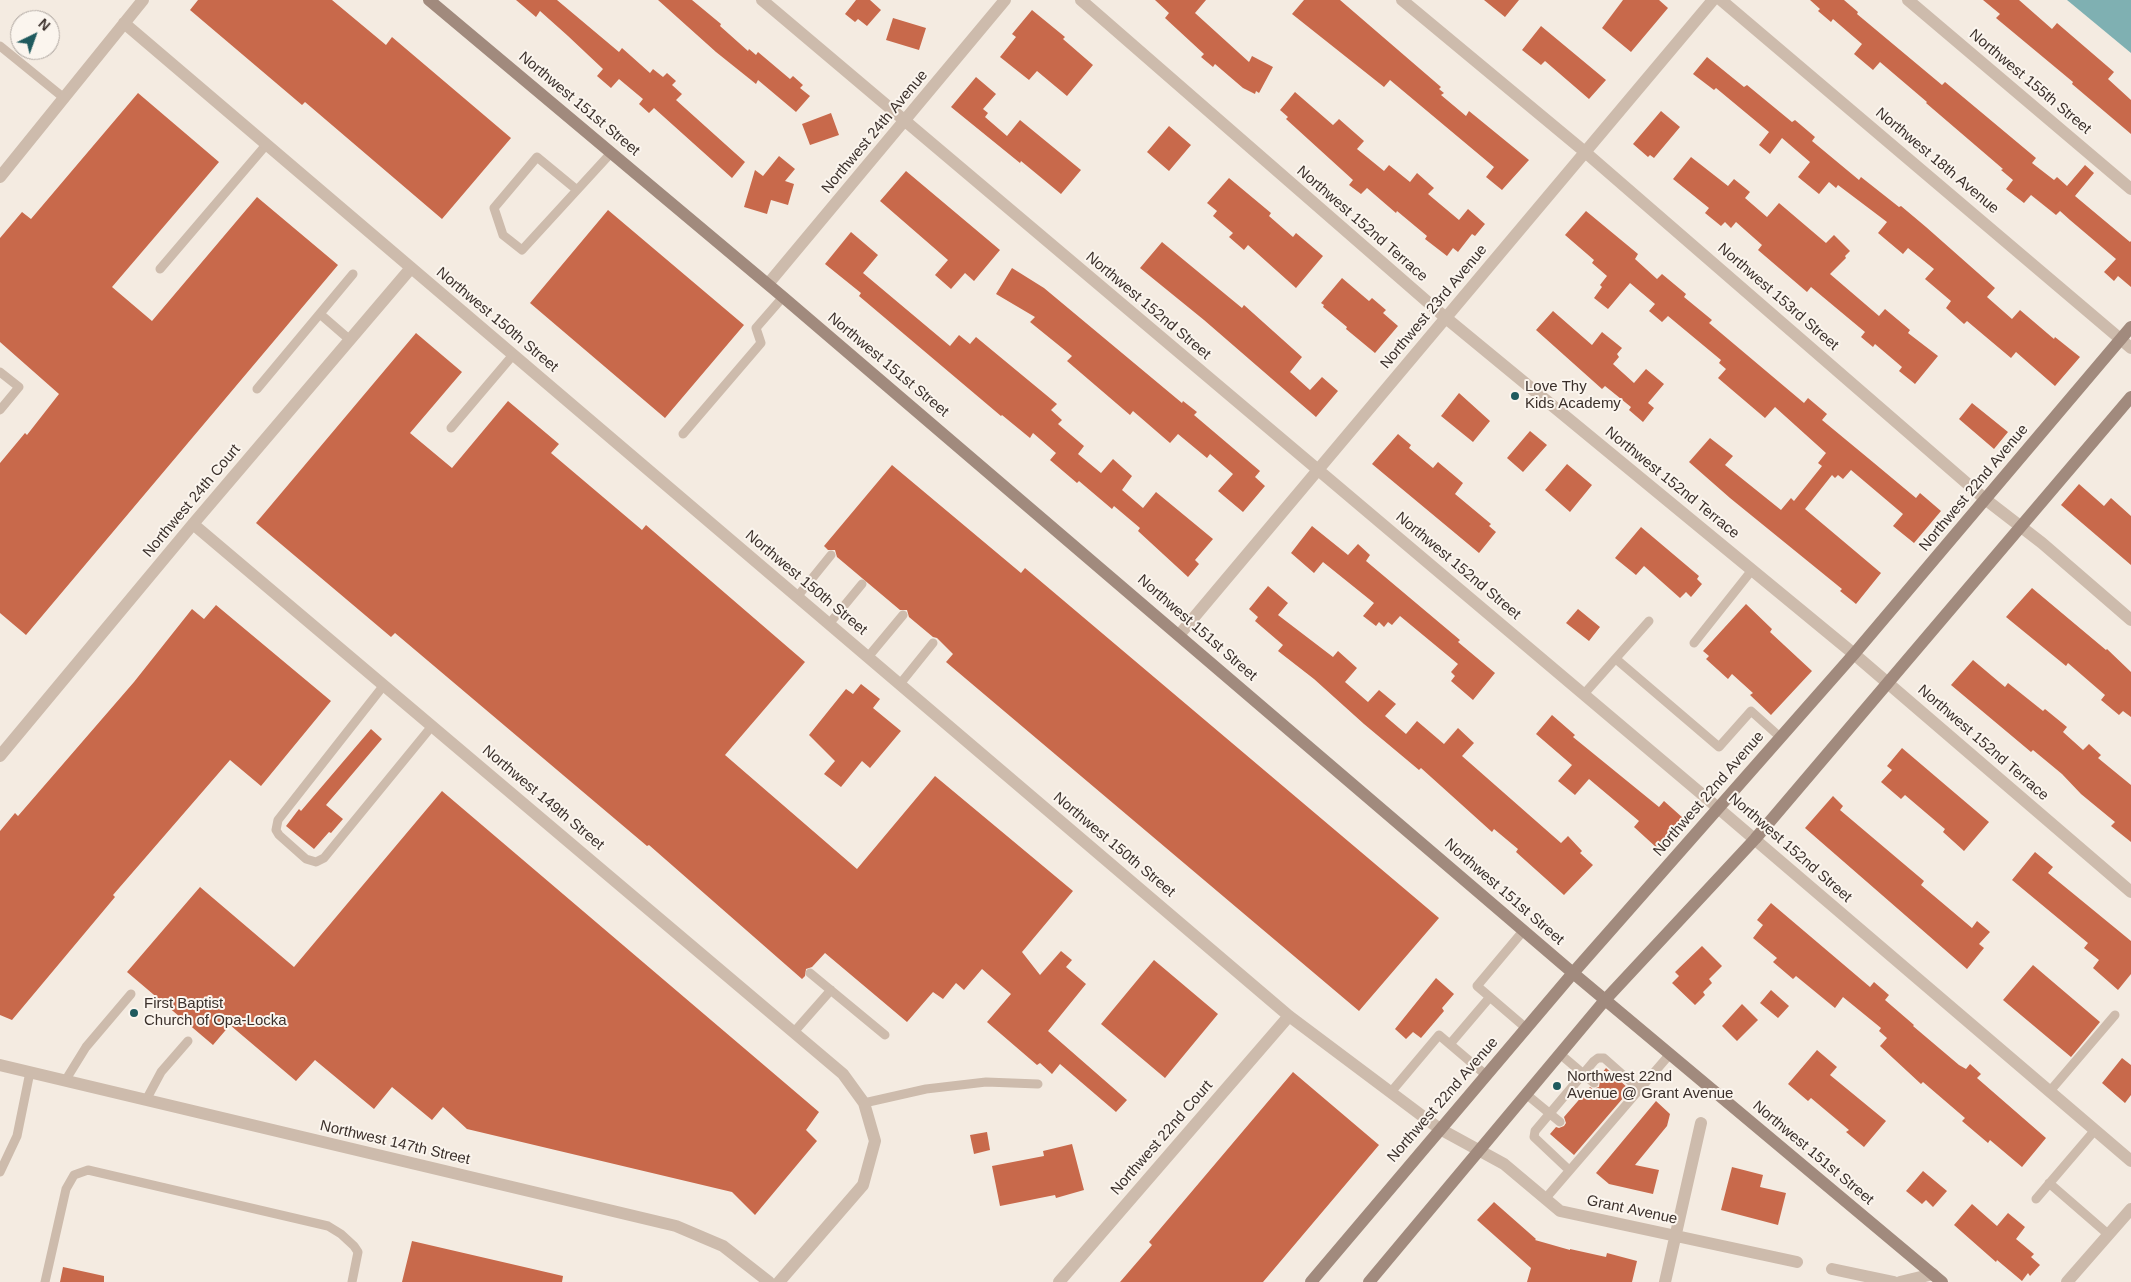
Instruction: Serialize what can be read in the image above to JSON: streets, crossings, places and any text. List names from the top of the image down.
{
  "streets": {
    "main road": ["Northwest 151st Street", "Northwest 22nd Avenue"],
    "street": [
      "Northwest 155th Street",
      "Northwest 24th Avenue",
      "Northwest 18th Avenue",
      "Northwest 152nd Terrace",
      "Northwest 153rd Street",
      "Northwest 152nd Street",
      "Northwest 23rd Avenue",
      "Northwest 150th Street",
      "Northwest 24th Court",
      "Northwest 149th Street",
      "Northwest 22nd Court",
      "Northwest 147th Street",
      "Grant Avenue"
    ]
  },
  "crossings": [
    ["Northwest 151st Street", "Northwest 24th Avenue"],
    ["Northwest 151st Street", "Northwest 23rd Avenue"],
    ["Northwest 151st Street", "Northwest 22nd Avenue"],
    ["Northwest 24th Avenue", "Northwest 152nd Street"],
    ["Northwest 18th Avenue", "Northwest 22nd Avenue"],
    ["Northwest 152nd Terrace", "Northwest 23rd Avenue"],
    ["Northwest 152nd Terrace", "Northwest 22nd Avenue"],
    ["Northwest 153rd Street", "Northwest 23rd Avenue"],
    ["Northwest 153rd Street", "Northwest 22nd Avenue"],
    ["Northwest 152nd Street", "Northwest 23rd Avenue"],
    ["Northwest 152nd Street", "Northwest 22nd Avenue"],
    ["Northwest 150th Street", "Northwest 22nd Avenue"],
    ["Northwest 150th Street", "Northwest 24th Court"],
    ["Northwest 150th Street", "Northwest 22nd Court"],
    ["Northwest 150th Street", "Grant Avenue"],
    ["Northwest 24th Court", "Northwest 149th Street"]
  ],
  "places": ["Love Thy Kids Academy", "First Baptist Church of Opa-Locka", "Northwest 22nd Avenue @ Grant Avenue"],
  "north": "top right"
}
